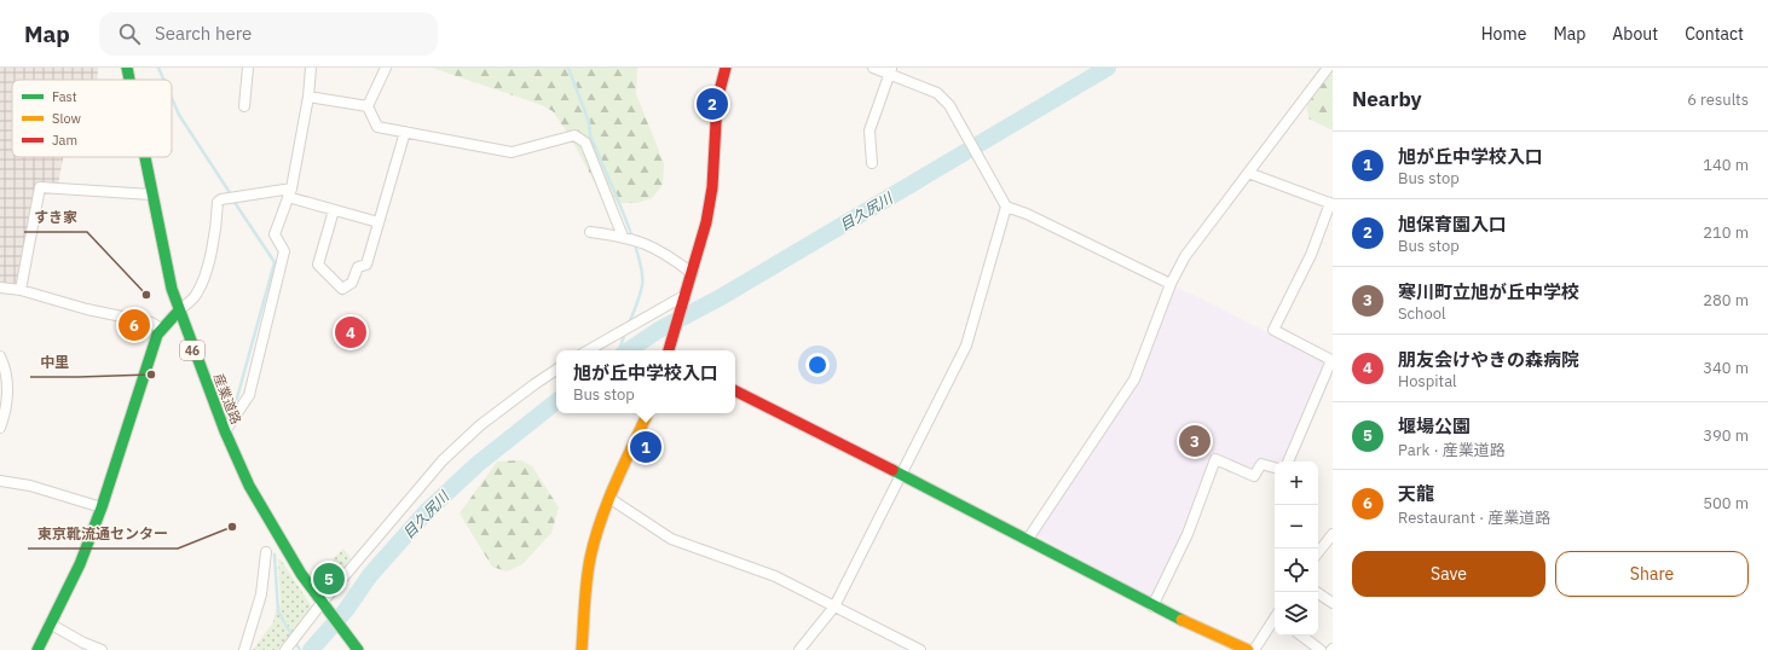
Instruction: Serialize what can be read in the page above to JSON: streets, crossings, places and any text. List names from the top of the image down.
{
  "streets": {
    "street": ["46", "産業道路"]
  },
  "crossings": [
    ["46", "産業道路"]
  ],
  "water": ["目久尻川"],
  "places": ["すき家", "中里", "東京靴流通センター"],
  "legend": ["Fast", "Slow", "Jam"],
  "page": {
    "header": "Map",
    "search": "Search here",
    "nav": [
      "Home",
      "Map",
      "About",
      "Contact"
    ],
    "heading": ["Nearby", "6 results"],
    "pins": [
      "2",
      "6",
      "4",
      "3",
      "1",
      "5"
    ],
    "list": [
      {
        "mark": "1",
        "name": "旭が丘中学校入口",
        "note": "Bus stop",
        "value": "140 m"
      },
      {
        "mark": "2",
        "name": "旭保育園入口",
        "note": "Bus stop",
        "value": "210 m"
      },
      {
        "mark": "3",
        "name": "寒川町立旭が丘中学校",
        "note": "School",
        "value": "280 m"
      },
      {
        "mark": "4",
        "name": "朋友会けやきの森病院",
        "note": "Hospital",
        "value": "340 m"
      },
      {
        "mark": "5",
        "name": "堰場公園",
        "note": "Park · 産業道路",
        "value": "390 m"
      },
      {
        "mark": "6",
        "name": "天龍",
        "note": "Restaurant · 産業道路",
        "value": "500 m"
      }
    ],
    "popup": ["旭が丘中学校入口", "Bus stop"],
    "map_buttons": ["+", "−"],
    "buttons": ["Save", "Share"]
  }
}
